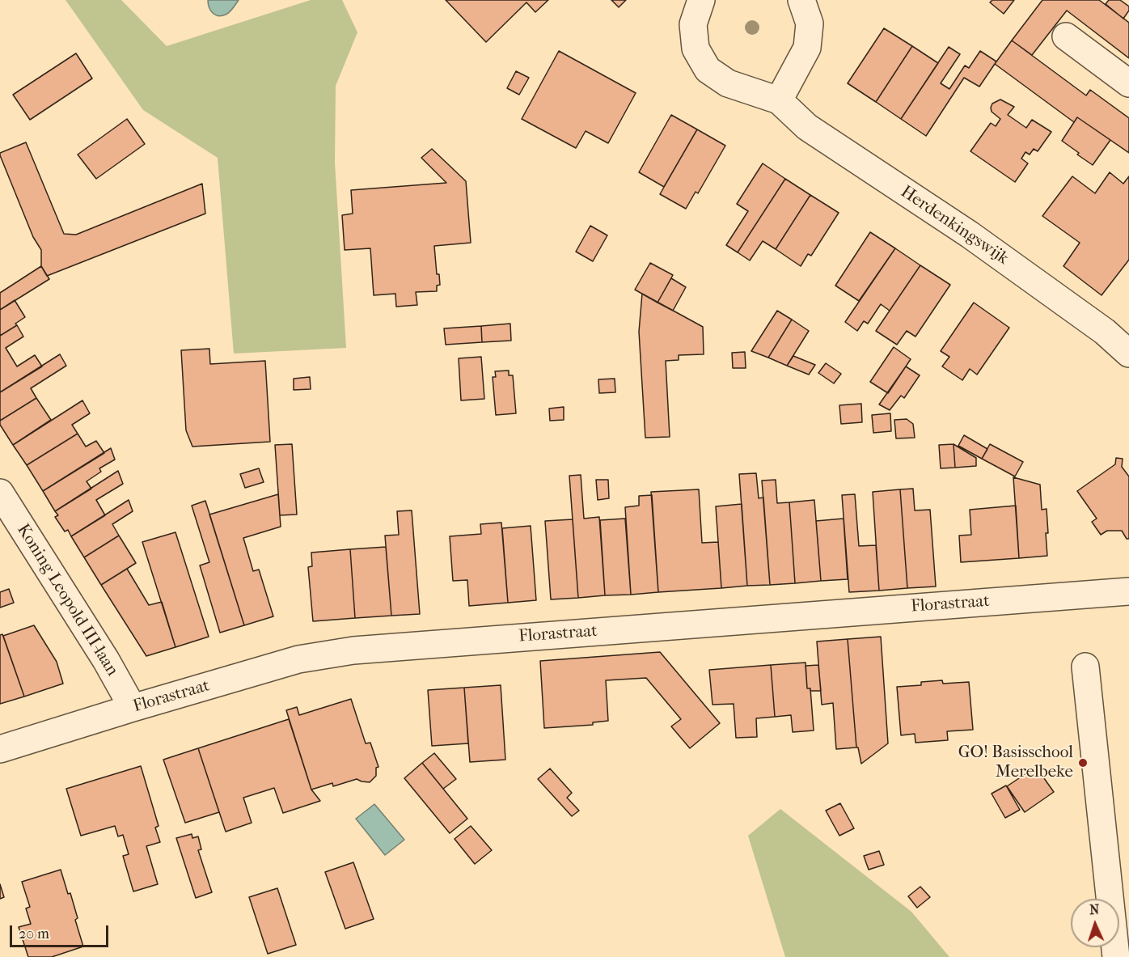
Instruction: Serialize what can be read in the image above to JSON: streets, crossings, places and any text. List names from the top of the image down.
{
  "streets": {
    "street": ["Herdenkingswijk", "Koning Leopold III-laan", "Florastraat"]
  },
  "crossings": [
    ["Koning Leopold III-laan", "Florastraat"]
  ],
  "places": ["GO! Basisschool Merelbeke"],
  "scale_bar": "20 m",
  "north": "top"
}
